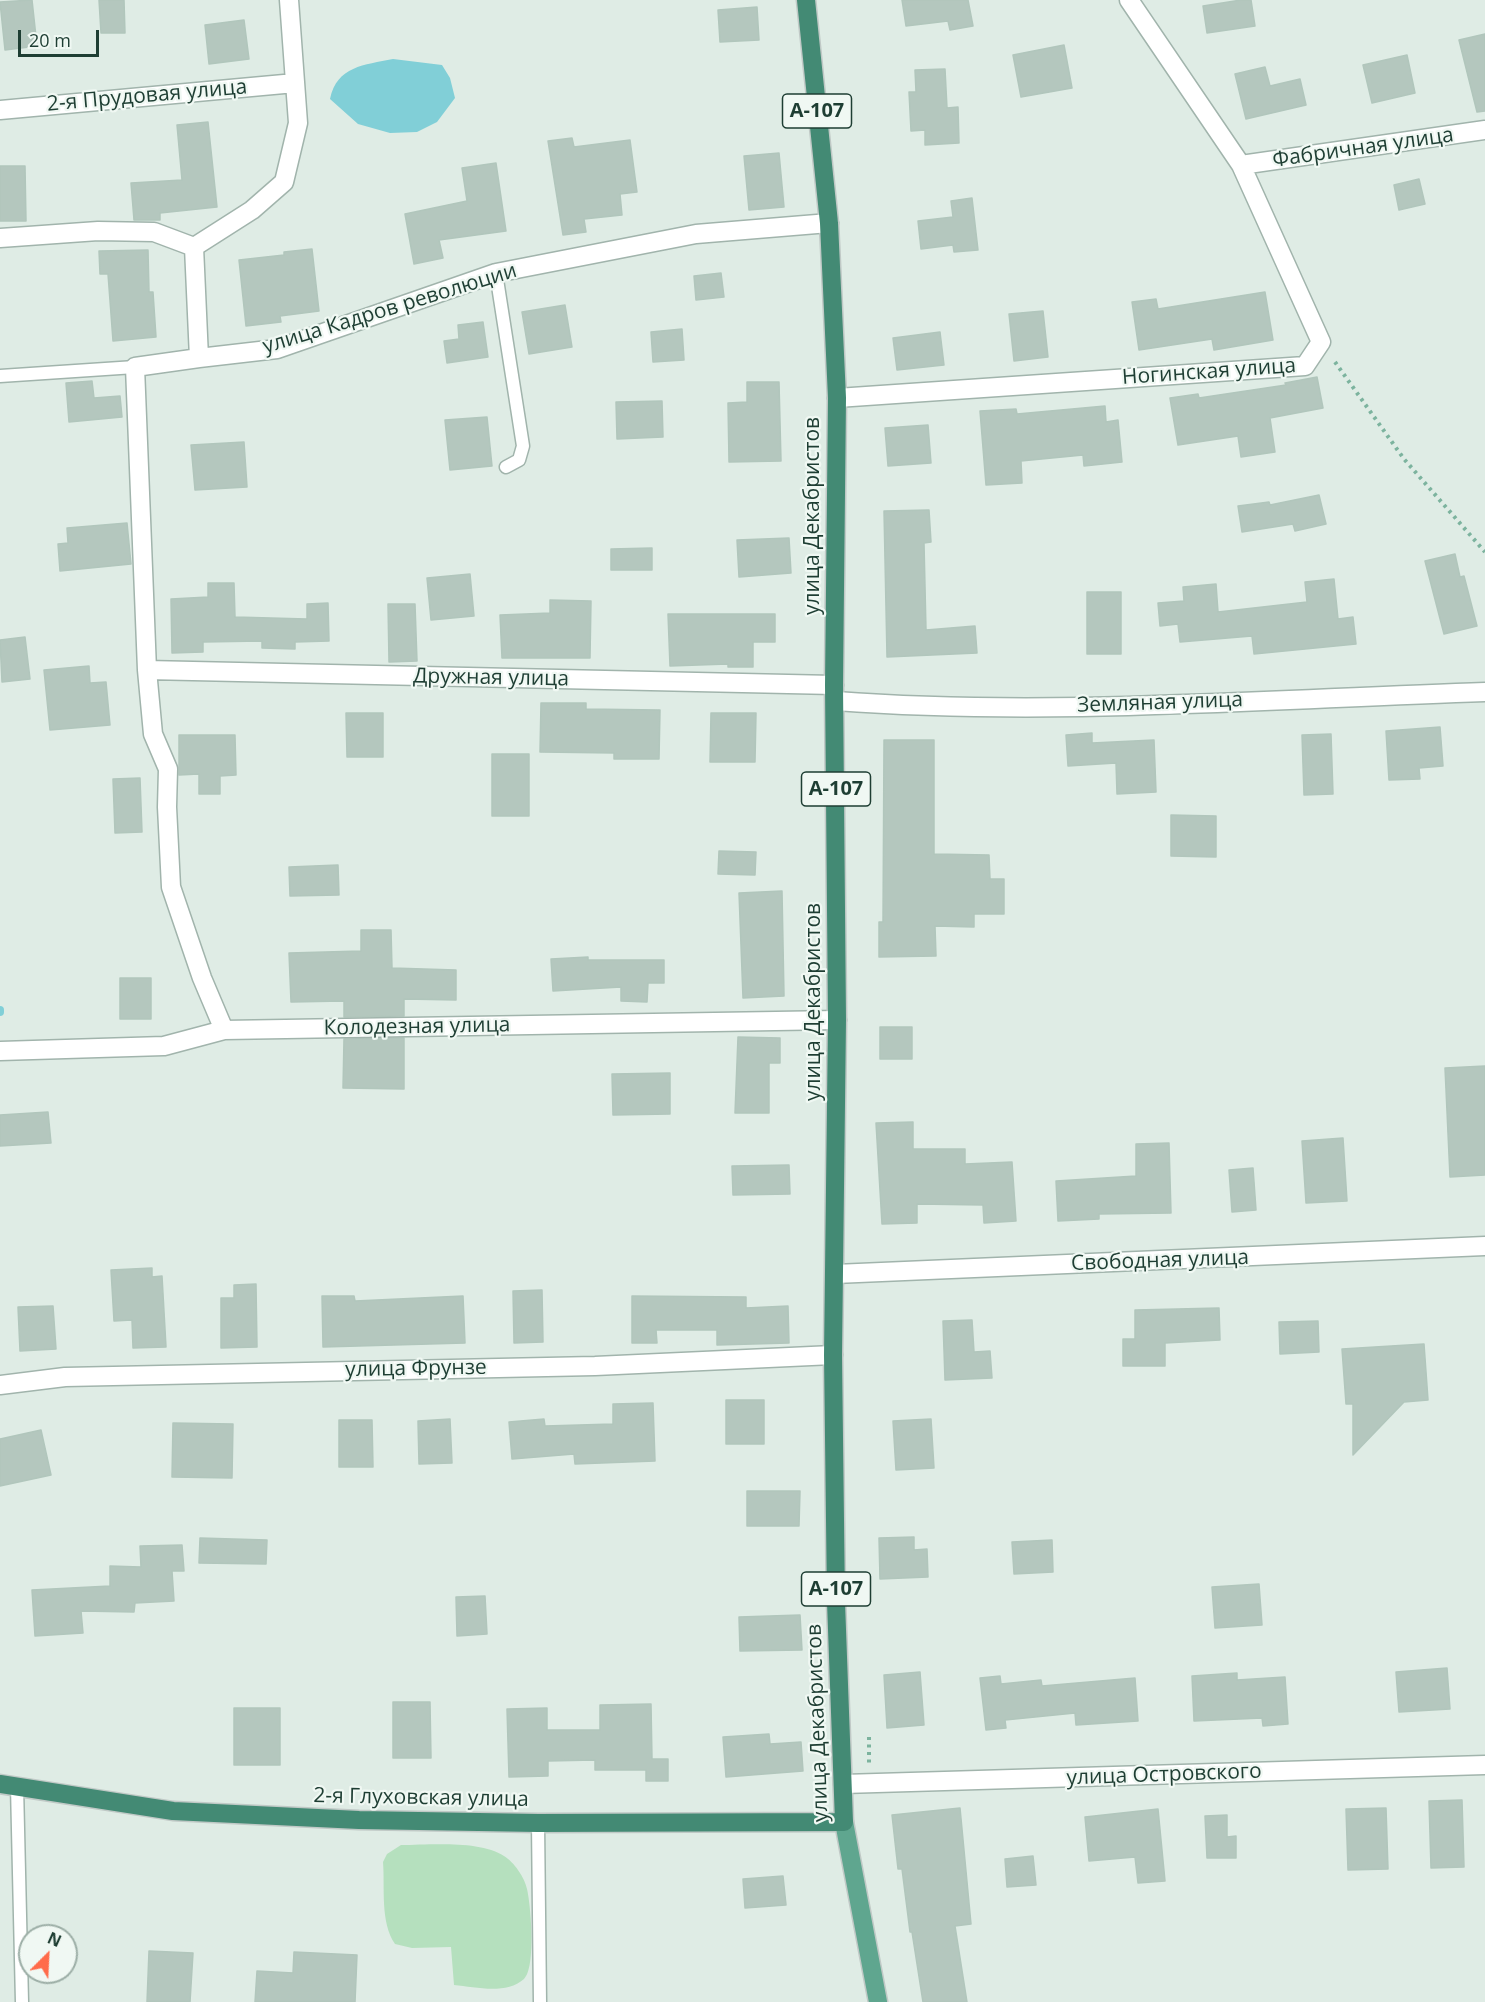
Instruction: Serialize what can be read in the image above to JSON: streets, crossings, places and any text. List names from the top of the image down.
{
  "streets": {
    "highway": ["А-107", "улица Декабристов", "2-я Глуховская улица"],
    "street": [
      "2-я Прудовая улица",
      "Фабричная улица",
      "улица Кадров революции",
      "Ногинская улица",
      "Дружная улица",
      "Земляная улица",
      "Колодезная улица",
      "Свободная улица",
      "улица Фрунзе",
      "улица Островского"
    ]
  },
  "crossings": [
    ["Фабричная улица", "Ногинская улица"],
    ["улица Кадров революции", "улица Декабристов"],
    ["Ногинская улица", "улица Декабристов"],
    ["улица Декабристов", "Дружная улица"],
    ["улица Декабристов", "Земляная улица"],
    ["улица Декабристов", "Колодезная улица"],
    ["улица Декабристов", "Свободная улица"],
    ["улица Декабристов", "улица Фрунзе"],
    ["улица Декабристов", "улица Островского"],
    ["улица Декабристов", "2-я Глуховская улица"],
    ["Дружная улица", "Земляная улица"]
  ],
  "scale_bar": "20 m",
  "north": "top right"
}
